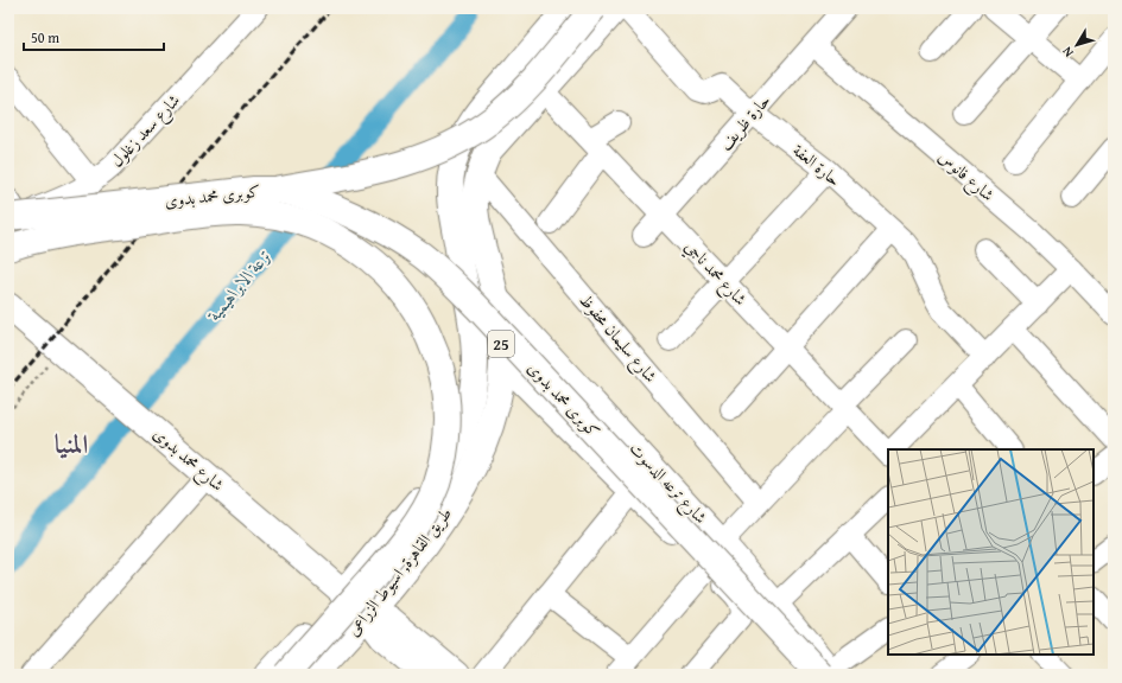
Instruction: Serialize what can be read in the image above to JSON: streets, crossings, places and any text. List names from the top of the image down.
{
  "streets": {
    "main road": [
      "كوبرى محمد بدوى",
      "25",
      "شارع محمد بدوى",
      "طريق القاهرة, اسيوط الزراعى"
    ],
    "street": [
      "حارة ظريف",
      "شارع سعد زغلول",
      "حارة العفة",
      "شارع فانوس",
      "شارع محمد ناجي",
      "شارع سليمان محفوظ",
      "شارع ترعه الدسوت"
    ]
  },
  "crossings": [
    ["حارة ظريف", "حارة العفة"],
    ["حارة ظريف", "شارع فانوس"],
    ["حارة ظريف", "شارع محمد ناجي"],
    ["شارع سعد زغلول", "كوبرى محمد بدوى"],
    ["كوبرى محمد بدوى", "شارع ترعه الدسوت"],
    ["شارع محمد ناجي", "طريق القاهرة, اسيوط الزراعى"],
    ["شارع سليمان محفوظ", "طريق القاهرة, اسيوط الزراعى"],
    ["شارع محمد بدوى", "طريق القاهرة, اسيوط الزراعى"],
    ["شارع ترعه الدسوت", "طريق القاهرة, اسيوط الزراعى"]
  ],
  "districts": ["المنيا"],
  "water": ["ترعة الابراهيمية"],
  "scale_bar": "50 m",
  "north": "bottom left"
}
